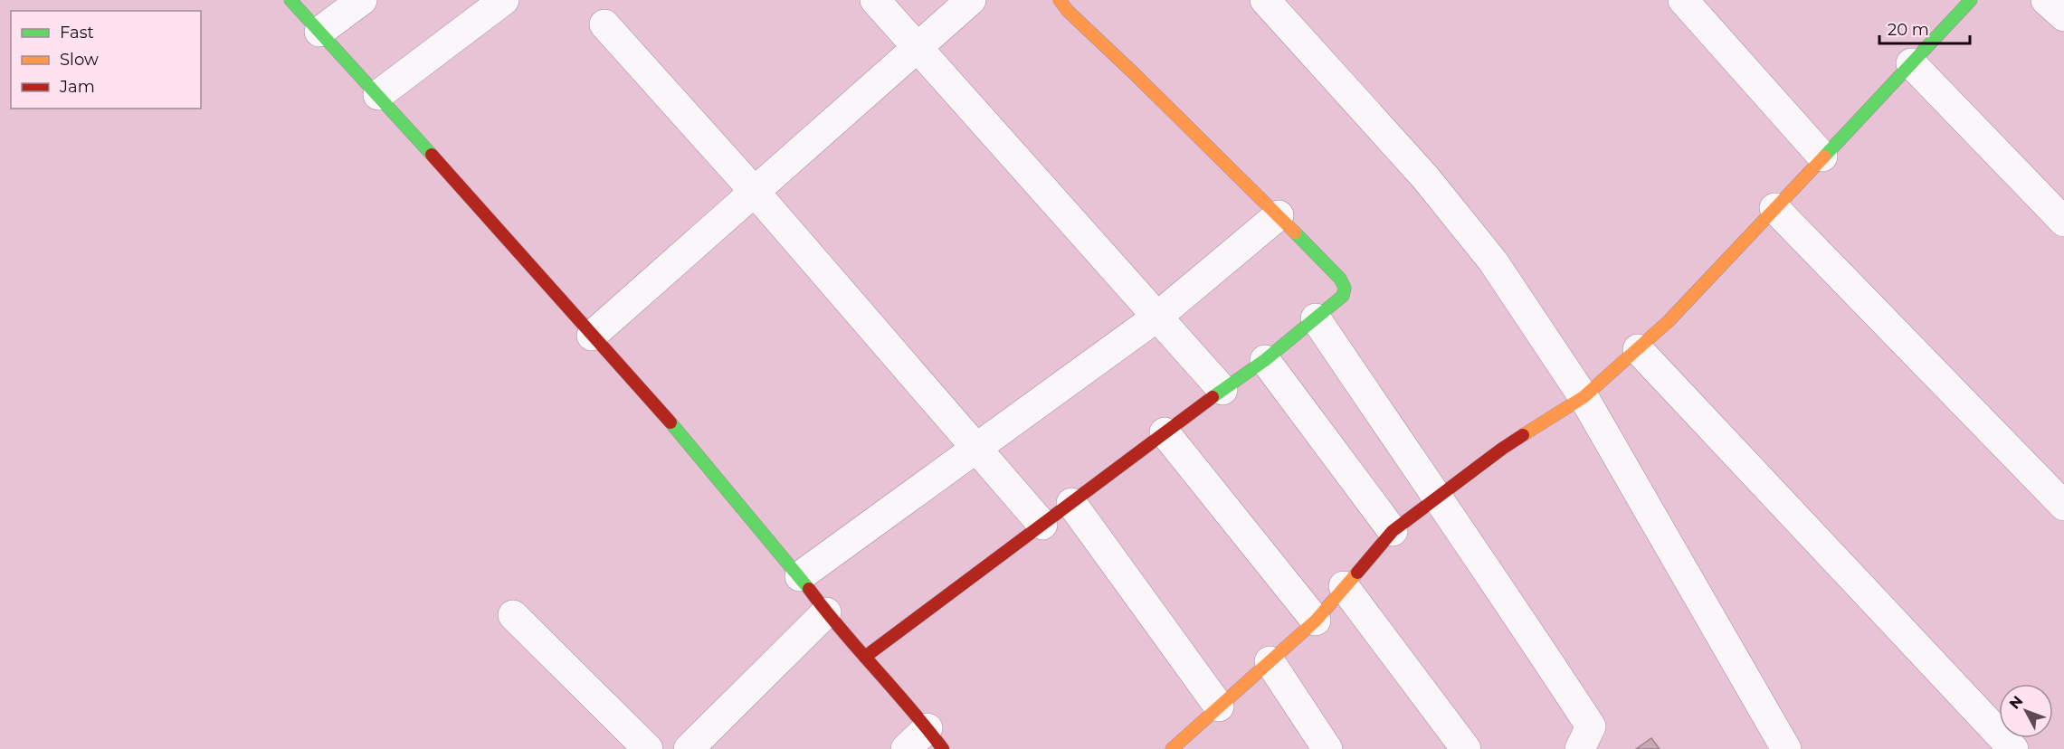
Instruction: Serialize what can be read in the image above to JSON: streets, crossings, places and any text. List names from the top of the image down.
{
  "legend": ["Fast", "Slow", "Jam"],
  "scale_bar": "20 m",
  "north": "top left"
}
